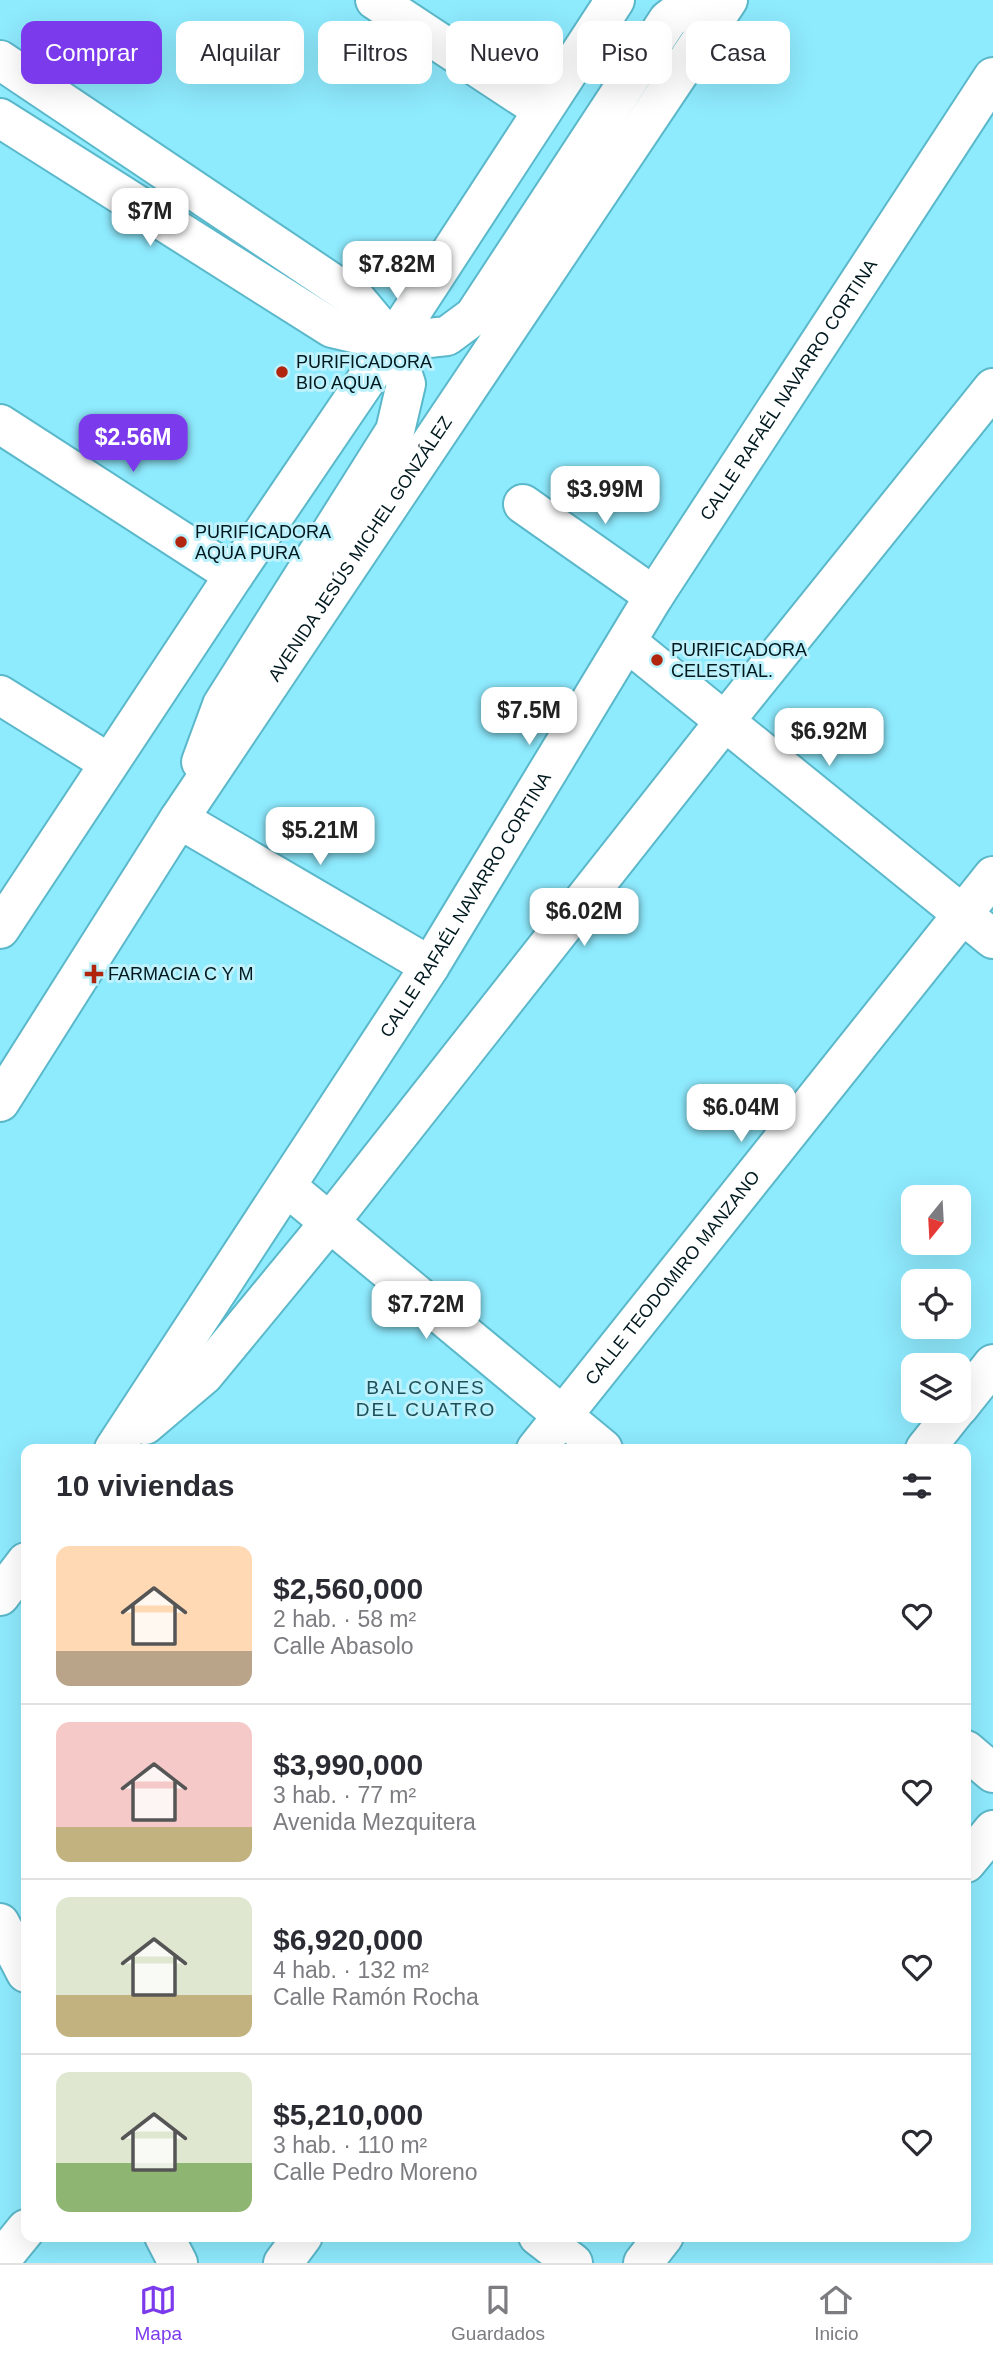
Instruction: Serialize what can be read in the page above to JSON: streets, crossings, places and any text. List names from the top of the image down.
{
  "streets": {
    "street": ["CALLE RAFAÉL NAVARRO CORTINA", "AVENIDA JESÚS MICHEL GONZÁLEZ", "CALLE TEODOMIRO MANZANO"]
  },
  "districts": ["BALCONES DEL CUATRO"],
  "places": {
    "other": ["PURIFICADORA BIO AQUA", "PURIFICADORA AQUA PURA", "PURIFICADORA CELESTIAL."],
    "health": ["FARMACIA C Y M"]
  },
  "north": "bottom",
  "page": {
    "chip": [
      "Comprar",
      "Alquilar",
      "Filtros",
      "Nuevo",
      "Piso",
      "Casa"
    ],
    "price": [
      "$7M",
      "$7.82M",
      "$2.56M",
      "$3.99M",
      "$7.5M",
      "$6.92M",
      "$5.21M",
      "$6.02M",
      "$6.04M",
      "$7.72M"
    ],
    "heading": "10 viviendas",
    "list": [
      {
        "name": "$2,560,000",
        "note": "2 hab. · 58 m² · Calle Abasolo"
      },
      {
        "name": "$3,990,000",
        "note": "3 hab. · 77 m² · Avenida Mezquitera"
      },
      {
        "name": "$6,920,000",
        "note": "4 hab. · 132 m² · Calle Ramón Rocha"
      },
      {
        "name": "$5,210,000",
        "note": "3 hab. · 110 m² · Calle Pedro Moreno"
      }
    ],
    "tabs": ["Mapa", "Guardados", "Inicio"]
  }
}
